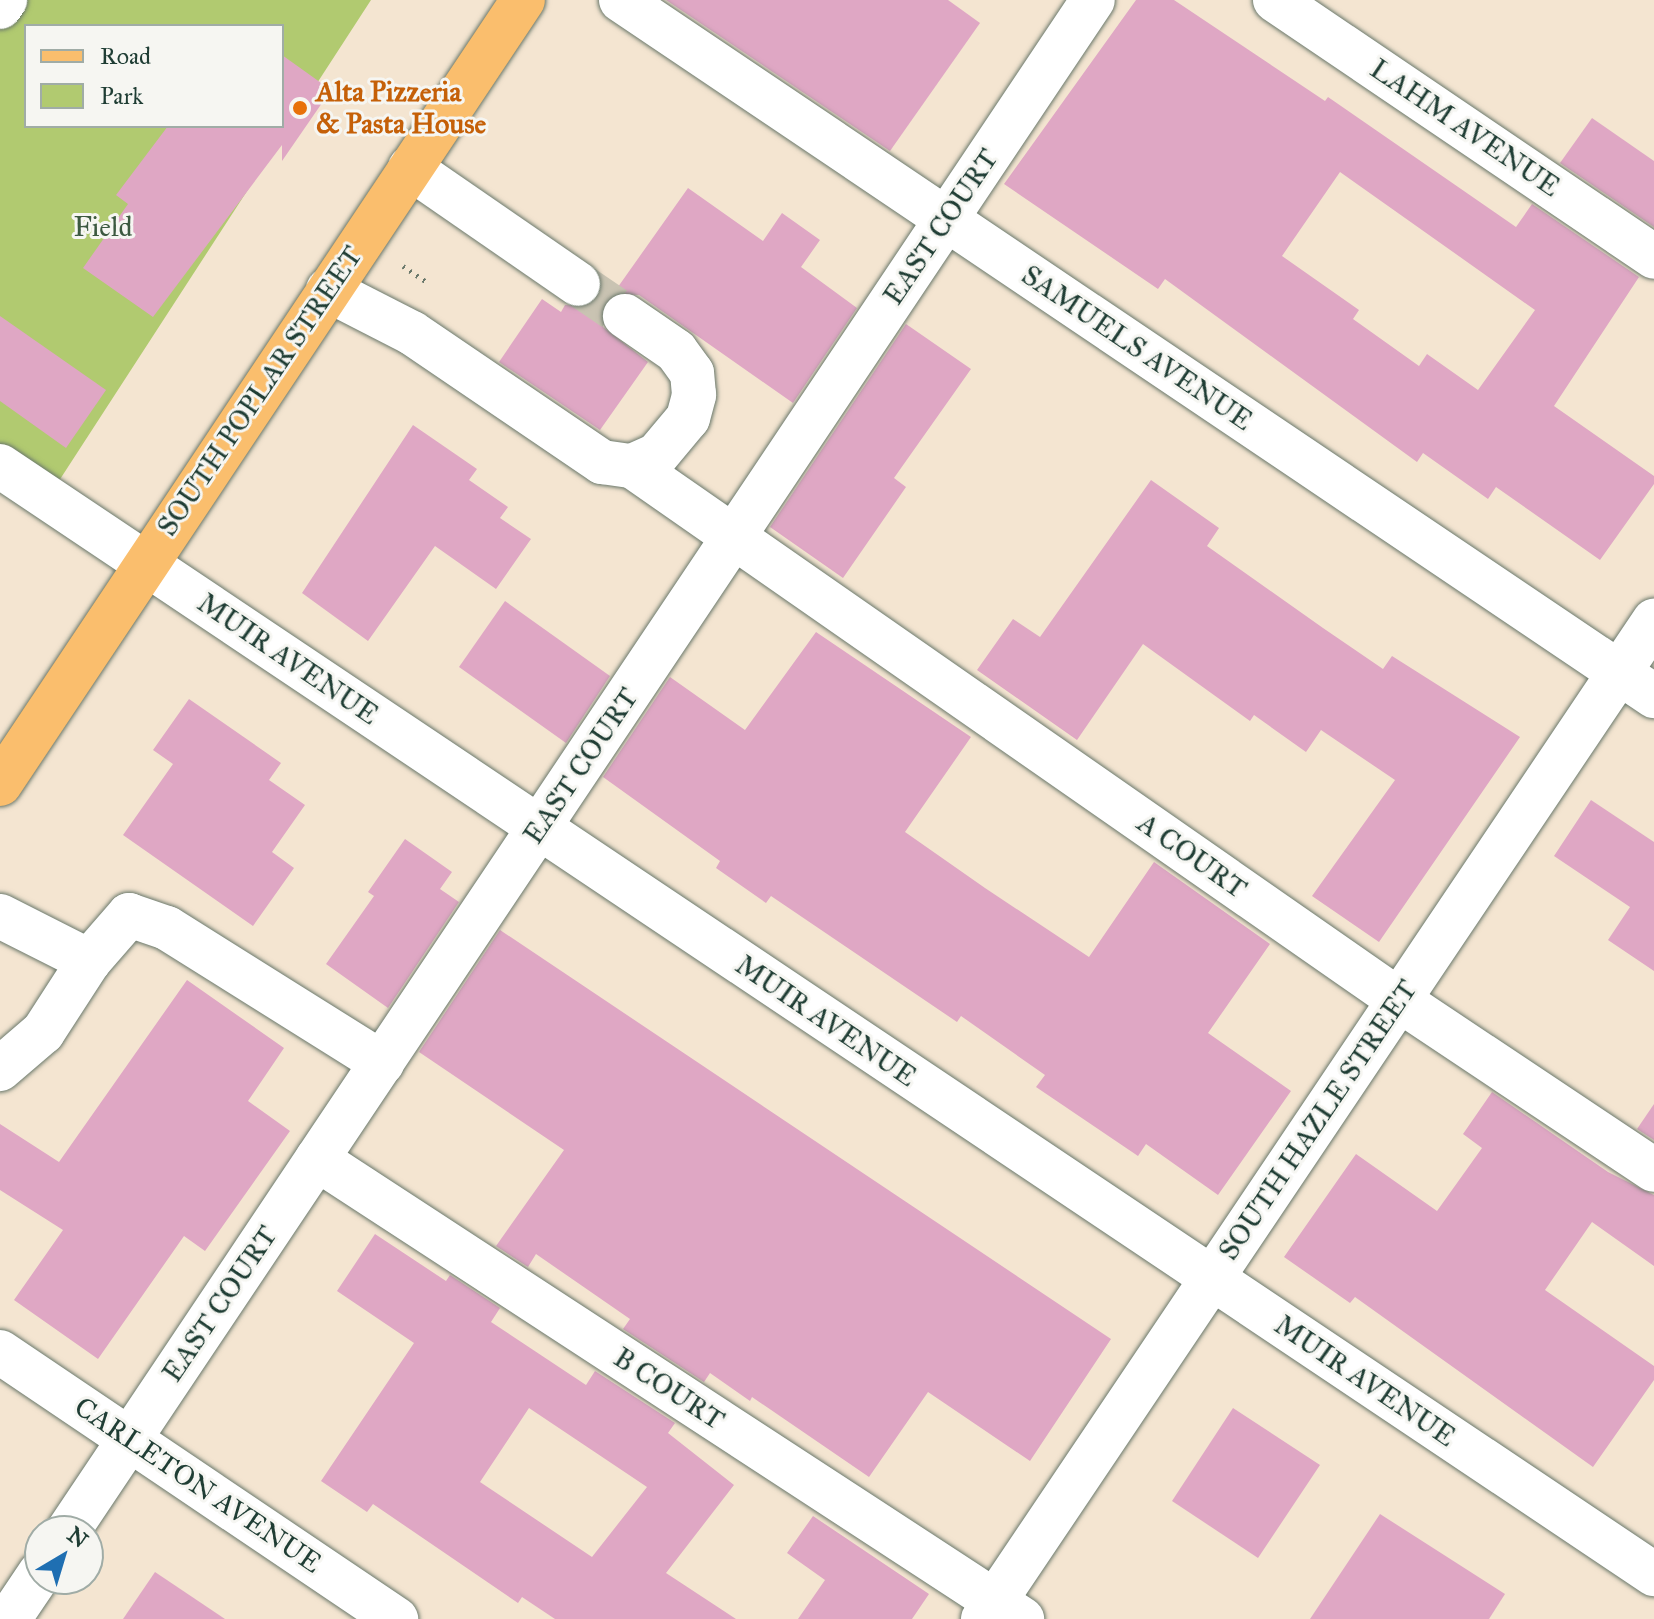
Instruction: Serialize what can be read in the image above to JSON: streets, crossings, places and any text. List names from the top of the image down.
{
  "streets": {
    "main road": ["SOUTH POPLAR STREET"],
    "street": [
      "LAHM AVENUE",
      "EAST COURT",
      "SAMUELS AVENUE",
      "MUIR AVENUE",
      "A COURT",
      "SOUTH HAZLE STREET",
      "B COURT",
      "CARLETON AVENUE"
    ]
  },
  "crossings": [
    ["EAST COURT", "SAMUELS AVENUE"],
    ["EAST COURT", "MUIR AVENUE"],
    ["EAST COURT", "A COURT"],
    ["EAST COURT", "B COURT"],
    ["EAST COURT", "CARLETON AVENUE"],
    ["SAMUELS AVENUE", "SOUTH HAZLE STREET"],
    ["SOUTH POPLAR STREET", "MUIR AVENUE"],
    ["MUIR AVENUE", "SOUTH HAZLE STREET"],
    ["A COURT", "SOUTH HAZLE STREET"],
    ["SOUTH HAZLE STREET", "B COURT"]
  ],
  "parks": ["Field"],
  "places": ["Alta Pizzeria & Pasta House"],
  "legend": ["Road", "Park"],
  "north": "top right"
}
